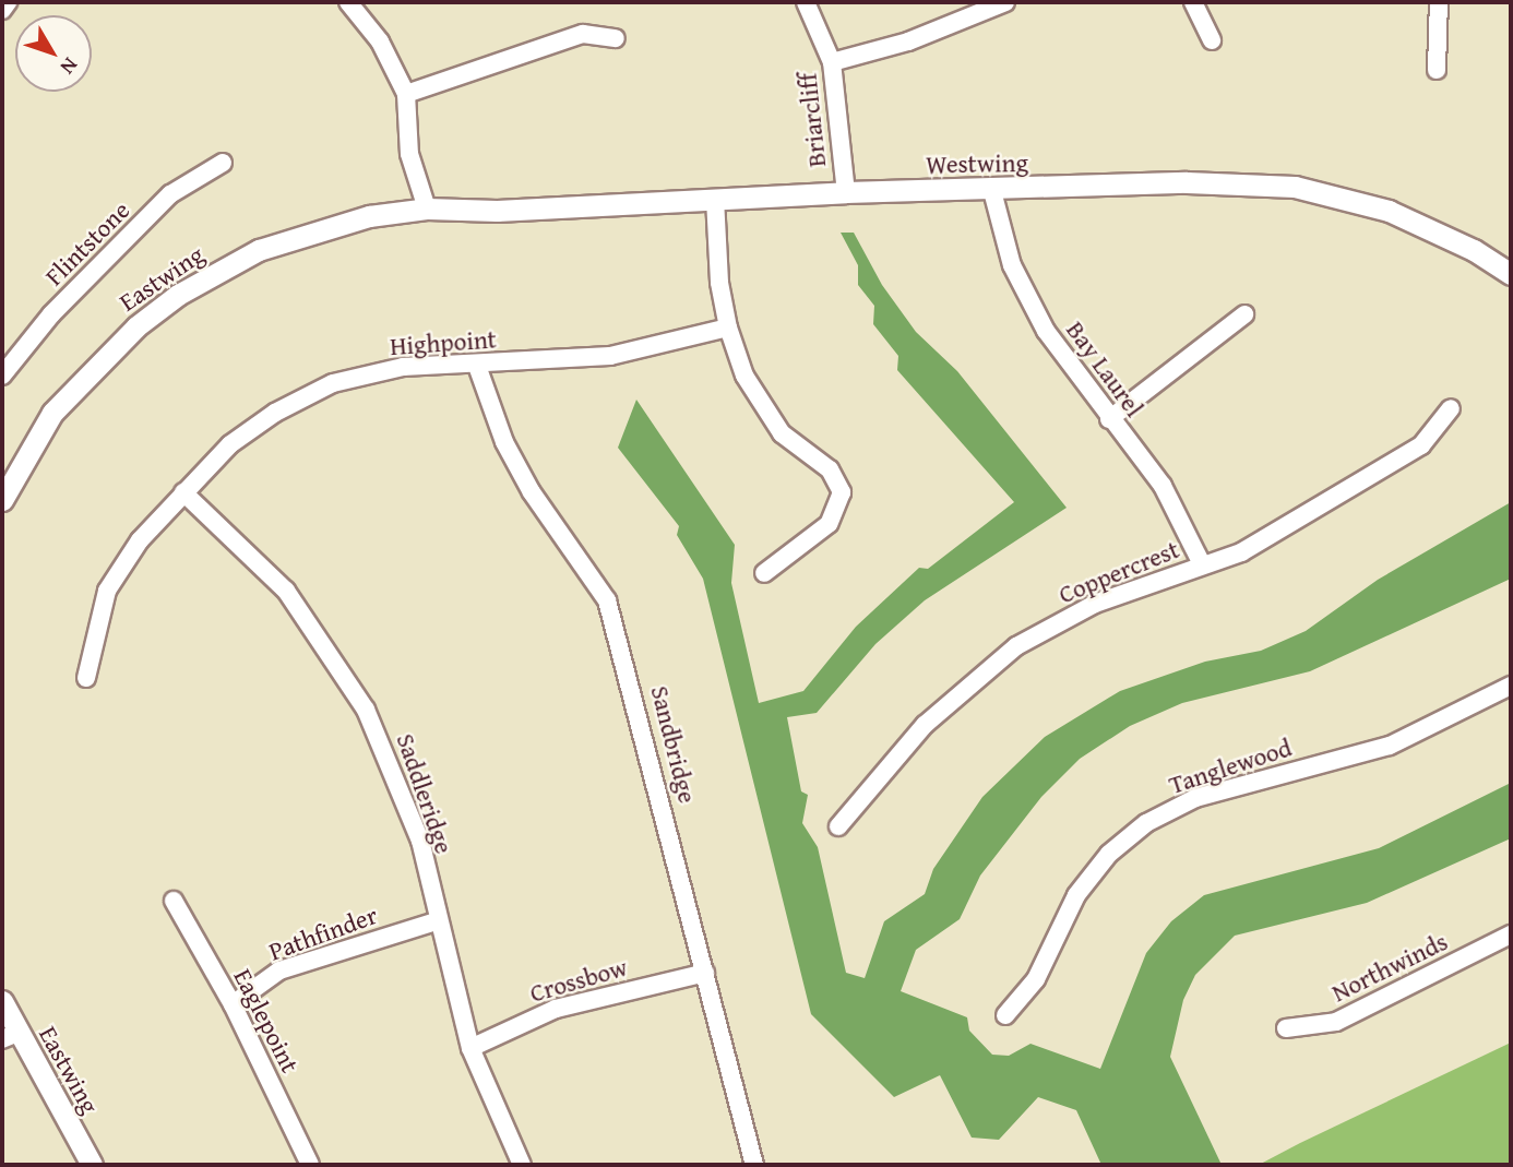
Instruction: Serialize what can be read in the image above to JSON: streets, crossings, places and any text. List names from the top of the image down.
{
  "streets": {
    "street": [
      "Briarcliff",
      "Westwing",
      "Flintstone",
      "Eastwing",
      "Highpoint",
      "Bay Laurel",
      "Coppercrest",
      "Sandbridge",
      "Tanglewood",
      "Saddleridge",
      "Pathfinder",
      "Northwinds",
      "Crossbow",
      "Eaglepoint"
    ]
  },
  "crossings": [
    ["Briarcliff", "Westwing"],
    ["Westwing", "Eastwing"],
    ["Westwing", "Bay Laurel"],
    ["Highpoint", "Sandbridge"],
    ["Highpoint", "Saddleridge"],
    ["Bay Laurel", "Coppercrest"],
    ["Sandbridge", "Crossbow"],
    ["Saddleridge", "Pathfinder"],
    ["Saddleridge", "Crossbow"],
    ["Pathfinder", "Eaglepoint"]
  ],
  "north": "bottom right"
}
